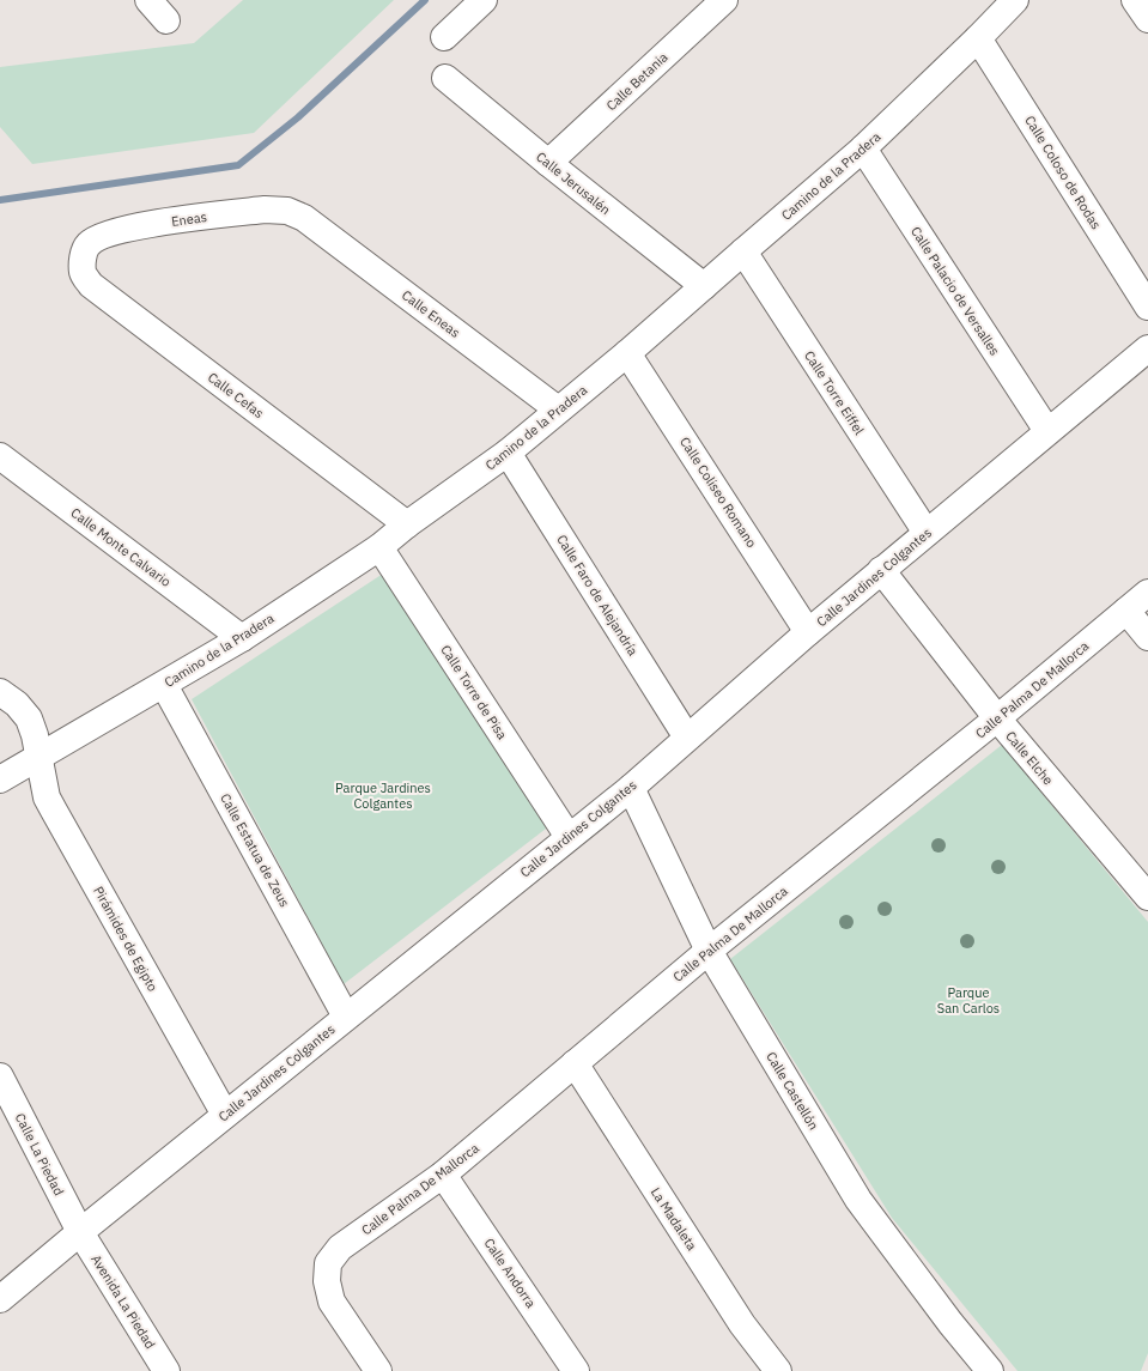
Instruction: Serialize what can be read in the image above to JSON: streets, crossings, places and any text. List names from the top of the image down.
{
  "streets": {
    "street": [
      "Calle Betania",
      "Calle Coloso de Rodas",
      "Camino de la Pradera",
      "Calle Jerusalén",
      "Eneas",
      "Calle Palacio de Versalles",
      "Calle Eneas",
      "Calle Torre Eiffel",
      "Calle Cefas",
      "Calle Coliseo Romano",
      "Calle Monte Calvario",
      "Calle Jardines Colgantes",
      "Calle Faro de Alejandría",
      "Calle Palma De Mallorca",
      "Calle Torre de Pisa",
      "Calle Elche",
      "Calle Estatua de Zeus",
      "Pirámides de Egipto",
      "Calle Castellón",
      "Calle La Piedad",
      "La Madaleta",
      "Calle Andorra",
      "Avenida La Piedad"
    ]
  },
  "crossings": [
    ["Calle Betania", "Calle Jerusalén"],
    ["Calle Coloso de Rodas", "Camino de la Pradera"],
    ["Camino de la Pradera", "Calle Jerusalén"],
    ["Camino de la Pradera", "Calle Palacio de Versalles"],
    ["Camino de la Pradera", "Calle Eneas"],
    ["Camino de la Pradera", "Calle Torre Eiffel"],
    ["Camino de la Pradera", "Calle Cefas"],
    ["Camino de la Pradera", "Calle Coliseo Romano"],
    ["Camino de la Pradera", "Calle Monte Calvario"],
    ["Camino de la Pradera", "Calle Faro de Alejandría"],
    ["Camino de la Pradera", "Calle Torre de Pisa"],
    ["Camino de la Pradera", "Calle Estatua de Zeus"],
    ["Camino de la Pradera", "Pirámides de Egipto"],
    ["Eneas", "Calle Eneas"],
    ["Eneas", "Calle Cefas"],
    ["Calle Palacio de Versalles", "Calle Jardines Colgantes"],
    ["Calle Torre Eiffel", "Calle Jardines Colgantes"],
    ["Calle Coliseo Romano", "Calle Jardines Colgantes"],
    ["Calle Jardines Colgantes", "Calle Faro de Alejandría"],
    ["Calle Jardines Colgantes", "Calle Torre de Pisa"],
    ["Calle Jardines Colgantes", "Calle Elche"],
    ["Calle Jardines Colgantes", "Calle Estatua de Zeus"],
    ["Calle Jardines Colgantes", "Pirámides de Egipto"],
    ["Calle Jardines Colgantes", "Calle Castellón"],
    ["Calle Jardines Colgantes", "Calle La Piedad"],
    ["Calle Jardines Colgantes", "Avenida La Piedad"],
    ["Calle Palma De Mallorca", "Calle Elche"],
    ["Calle Palma De Mallorca", "Calle Castellón"],
    ["Calle Palma De Mallorca", "La Madaleta"],
    ["Calle Palma De Mallorca", "Calle Andorra"],
    ["Calle La Piedad", "Avenida La Piedad"]
  ],
  "parks": ["Parque Jardines Colgantes", "Parque San Carlos"]
}
